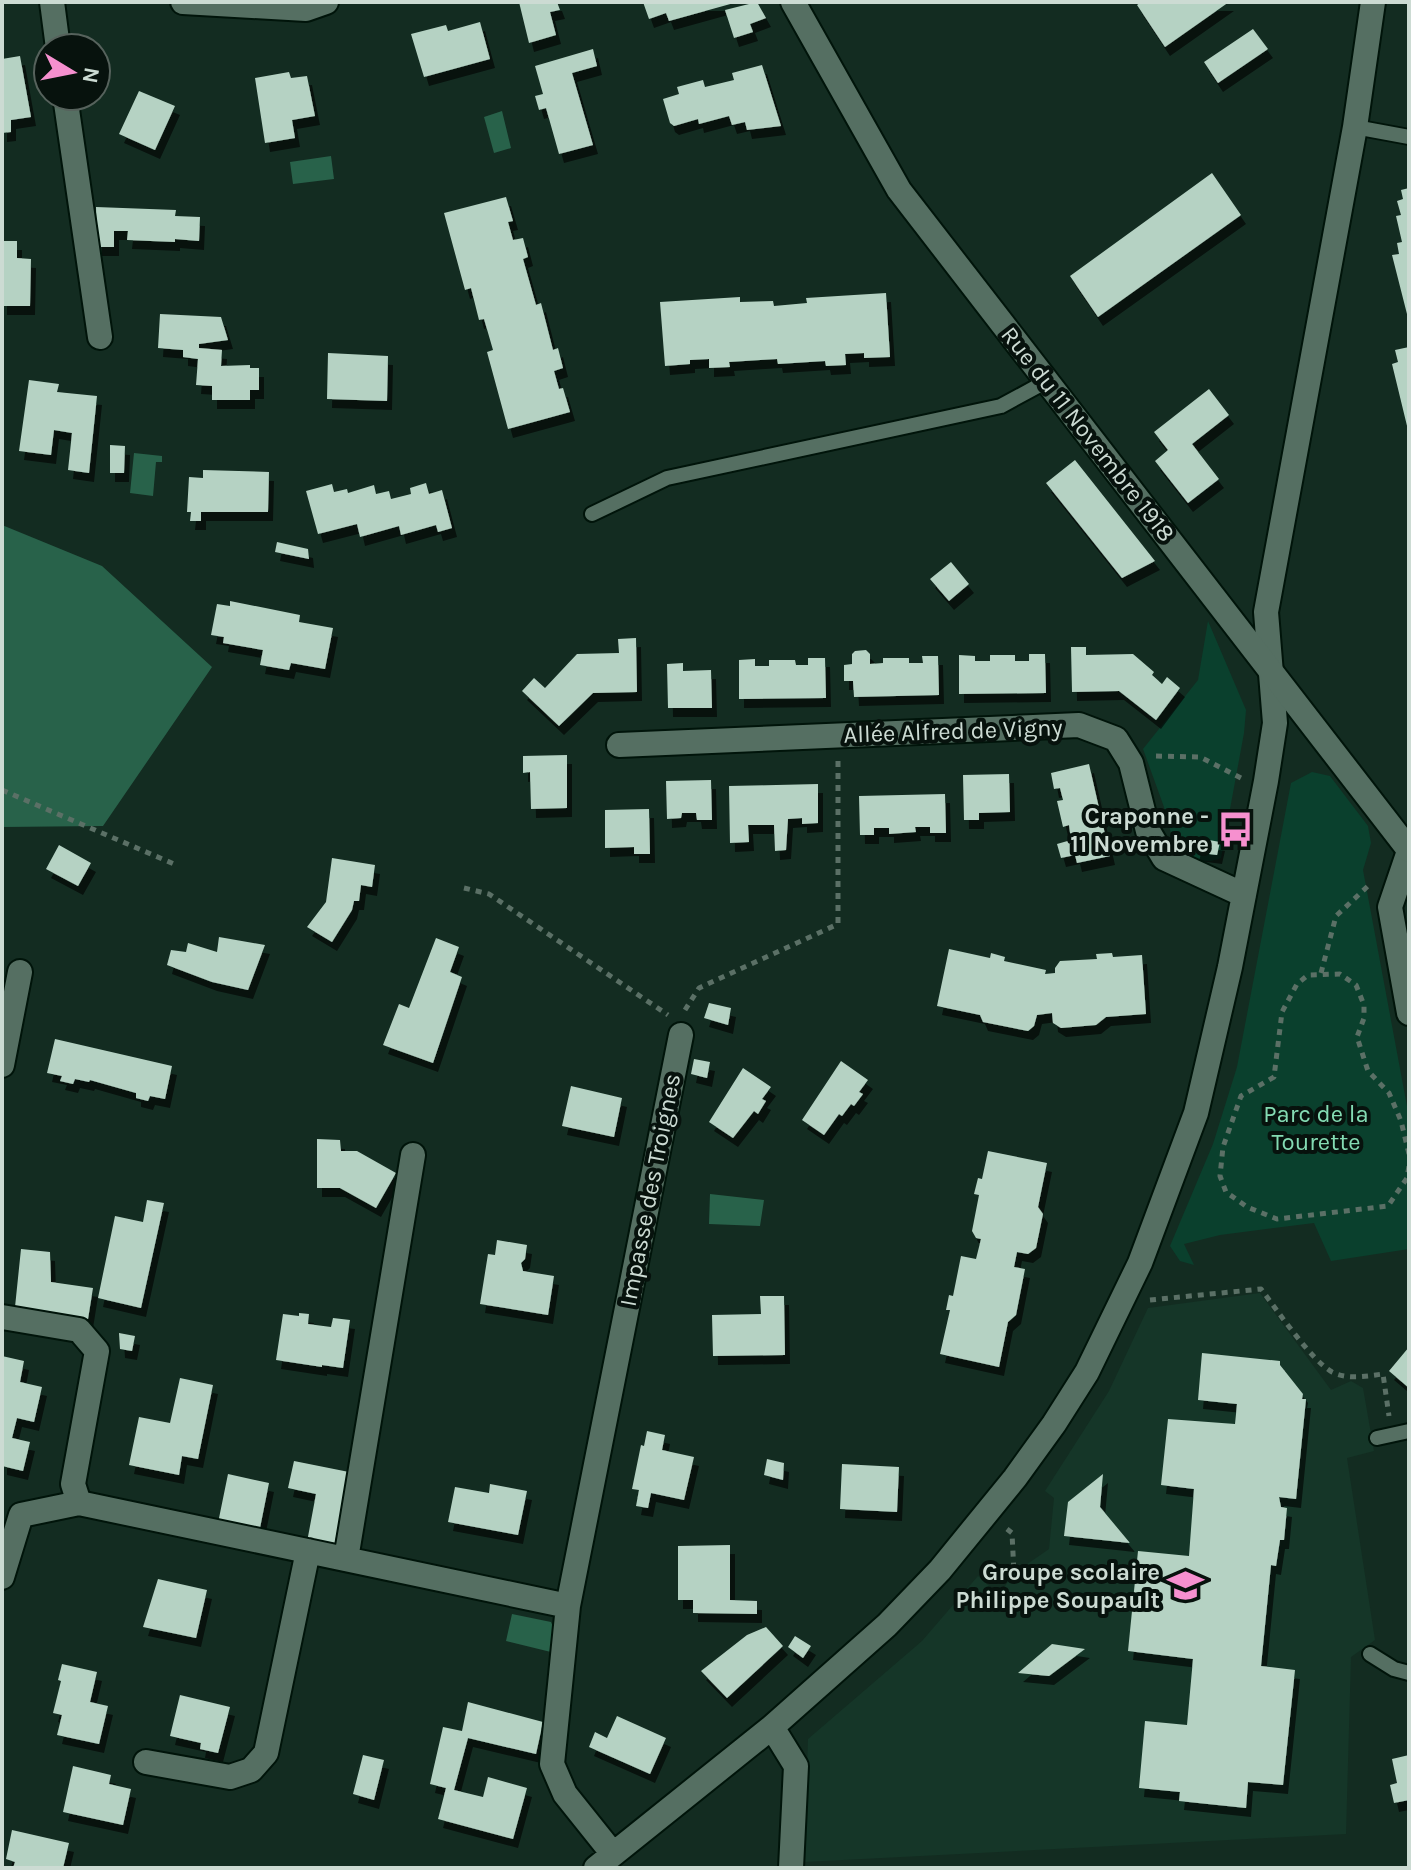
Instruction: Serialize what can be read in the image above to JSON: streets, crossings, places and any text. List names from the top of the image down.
{
  "streets": {
    "street": ["Rue du 11 Novembre 1918", "Allée Alfred de Vigny", "Impasse des Troignes"]
  },
  "parks": ["Parc de la Tourette"],
  "places": {
    "bus stop": ["Craponne - 11 Novembre"],
    "school or university": ["Groupe scolaire Philippe Soupault"]
  },
  "north": "right"
}
